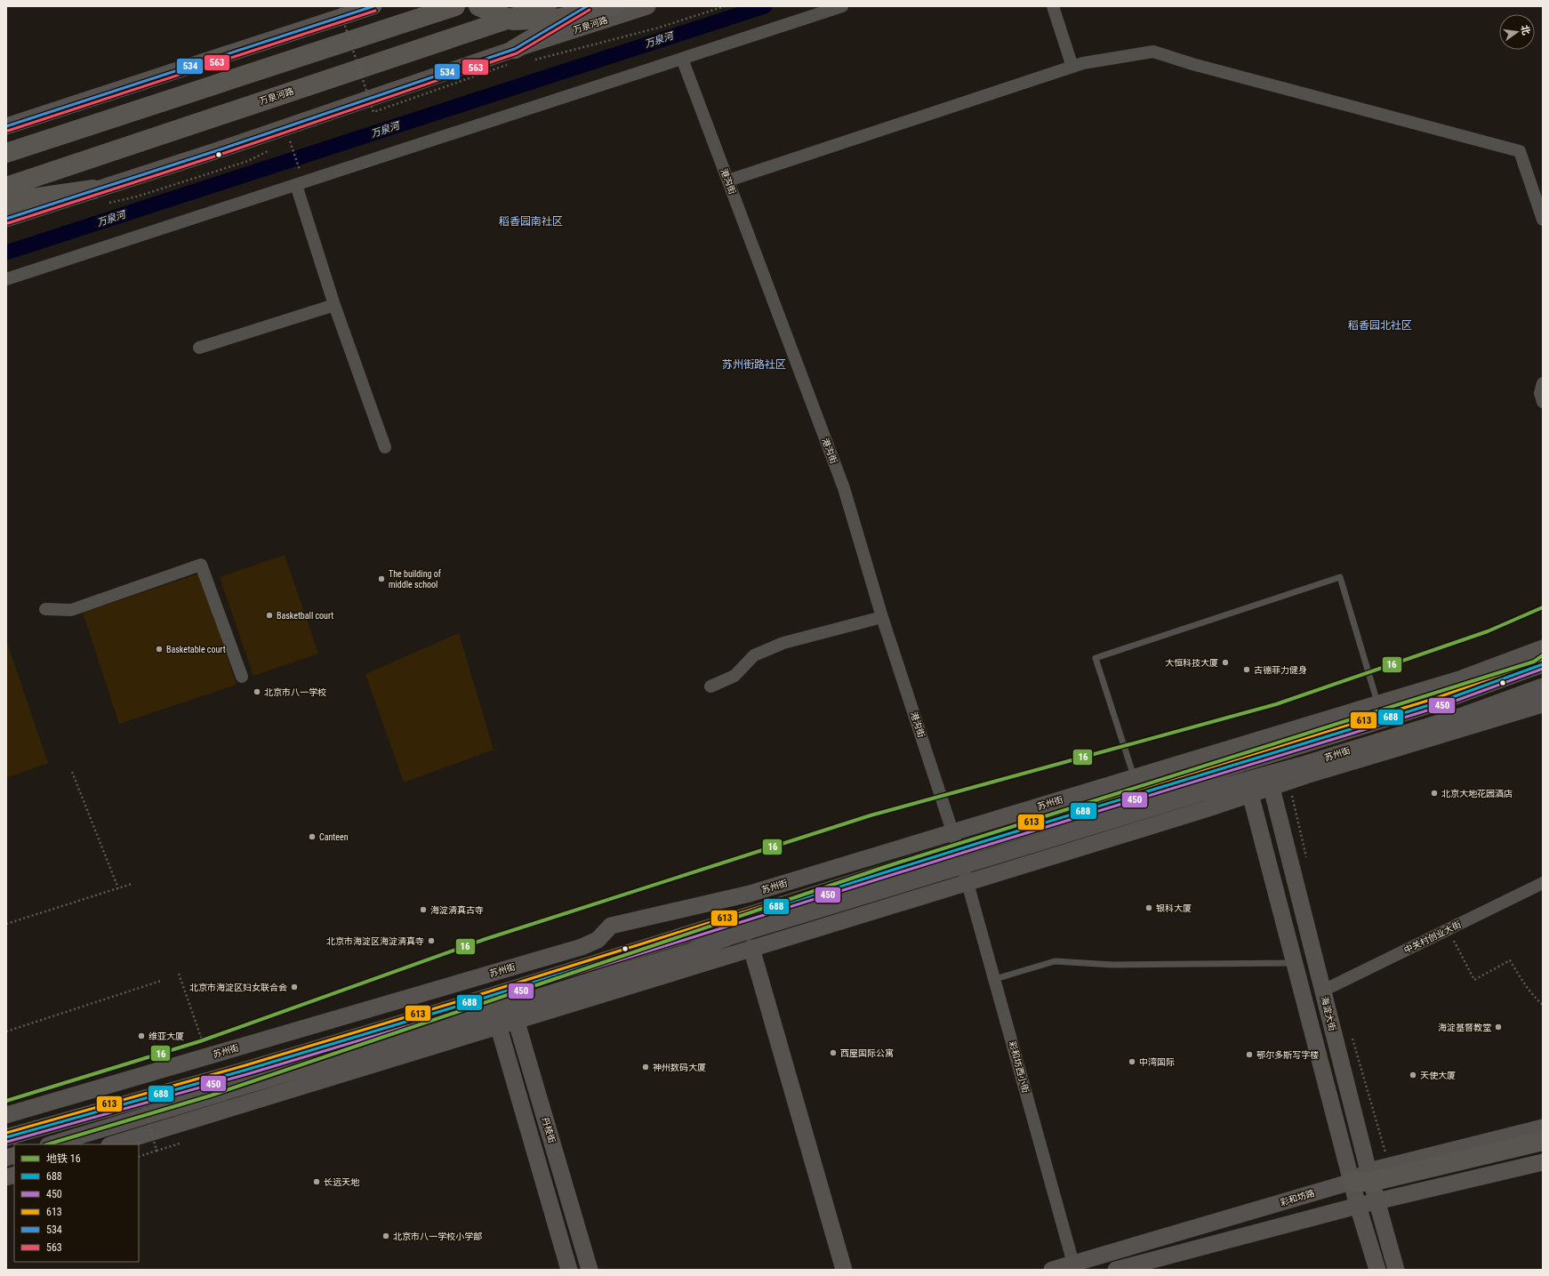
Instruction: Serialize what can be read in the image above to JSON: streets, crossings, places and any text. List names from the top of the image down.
{
  "streets": {
    "highway": ["万泉河路"],
    "street": [
      "港沟街",
      "苏州街",
      "中关村创业大街",
      "海淀大街",
      "彩和坊西小街",
      "丹棱街",
      "彩和坊路"
    ]
  },
  "crossings": [
    ["港沟街", "苏州街"],
    ["港沟街", "彩和坊西小街"],
    ["苏州街", "海淀大街"],
    ["苏州街", "彩和坊西小街"],
    ["苏州街", "丹棱街"],
    ["中关村创业大街", "海淀大街"],
    ["彩和坊西小街", "彩和坊路"]
  ],
  "districts": ["稻香园南社区", "稻香园北社区", "苏州街路社区"],
  "water": ["万泉河"],
  "places": [
    "The building of middle school",
    "Basketball court",
    "Basketable court",
    "大恒科技大厦",
    "古德菲力健身",
    "北京市八一学校",
    "北京大地花园酒店",
    "Canteen",
    "银科大厦",
    "海淀清真古寺",
    "北京市海淀区海淀清真寺",
    "北京市海淀区妇女联合会",
    "海淀基督教堂",
    "维亚大厦",
    "西屋国际公寓",
    "鄂尔多斯写字楼",
    "中湾国际",
    "神州数码大厦",
    "天使大厦",
    "长远天地",
    "北京市八一学校小学部"
  ],
  "lines": [
    "transit line 534",
    "transit line 563",
    "metro line 16",
    "transit line 613",
    "transit line 688",
    "transit line 450"
  ],
  "legend": [
    "地铁 16",
    "688",
    "450",
    "613",
    "534",
    "563"
  ],
  "north": "right"
}
